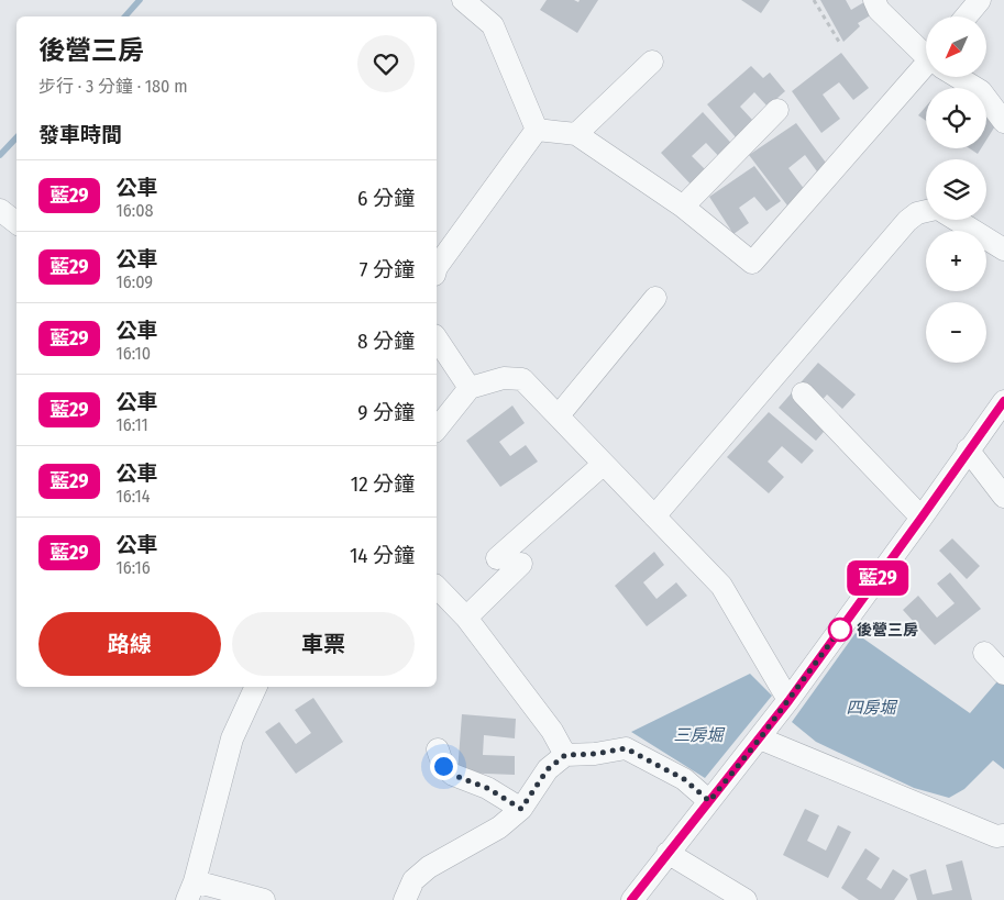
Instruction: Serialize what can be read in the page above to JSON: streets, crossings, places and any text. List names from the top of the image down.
{
  "water": ["四房堀", "三房堀"],
  "places": ["後營三房"],
  "lines": ["bus line 藍29"],
  "north": "bottom left",
  "page": {
    "on_map": "藍29",
    "map_buttons": ["+", "−"],
    "heading": [
      ["後營三房", "步行 · 3 分鐘 · 180 m"],
      "發車時間"
    ],
    "list": [
      {
        "mark": "藍29",
        "name": "公車",
        "note": "16:08",
        "value": "6 分鐘"
      },
      {
        "mark": "藍29",
        "name": "公車",
        "note": "16:09",
        "value": "7 分鐘"
      },
      {
        "mark": "藍29",
        "name": "公車",
        "note": "16:10",
        "value": "8 分鐘"
      },
      {
        "mark": "藍29",
        "name": "公車",
        "note": "16:11",
        "value": "9 分鐘"
      },
      {
        "mark": "藍29",
        "name": "公車",
        "note": "16:14",
        "value": "12 分鐘"
      },
      {
        "mark": "藍29",
        "name": "公車",
        "note": "16:16",
        "value": "14 分鐘"
      }
    ],
    "buttons": ["路線", "車票"]
  }
}
